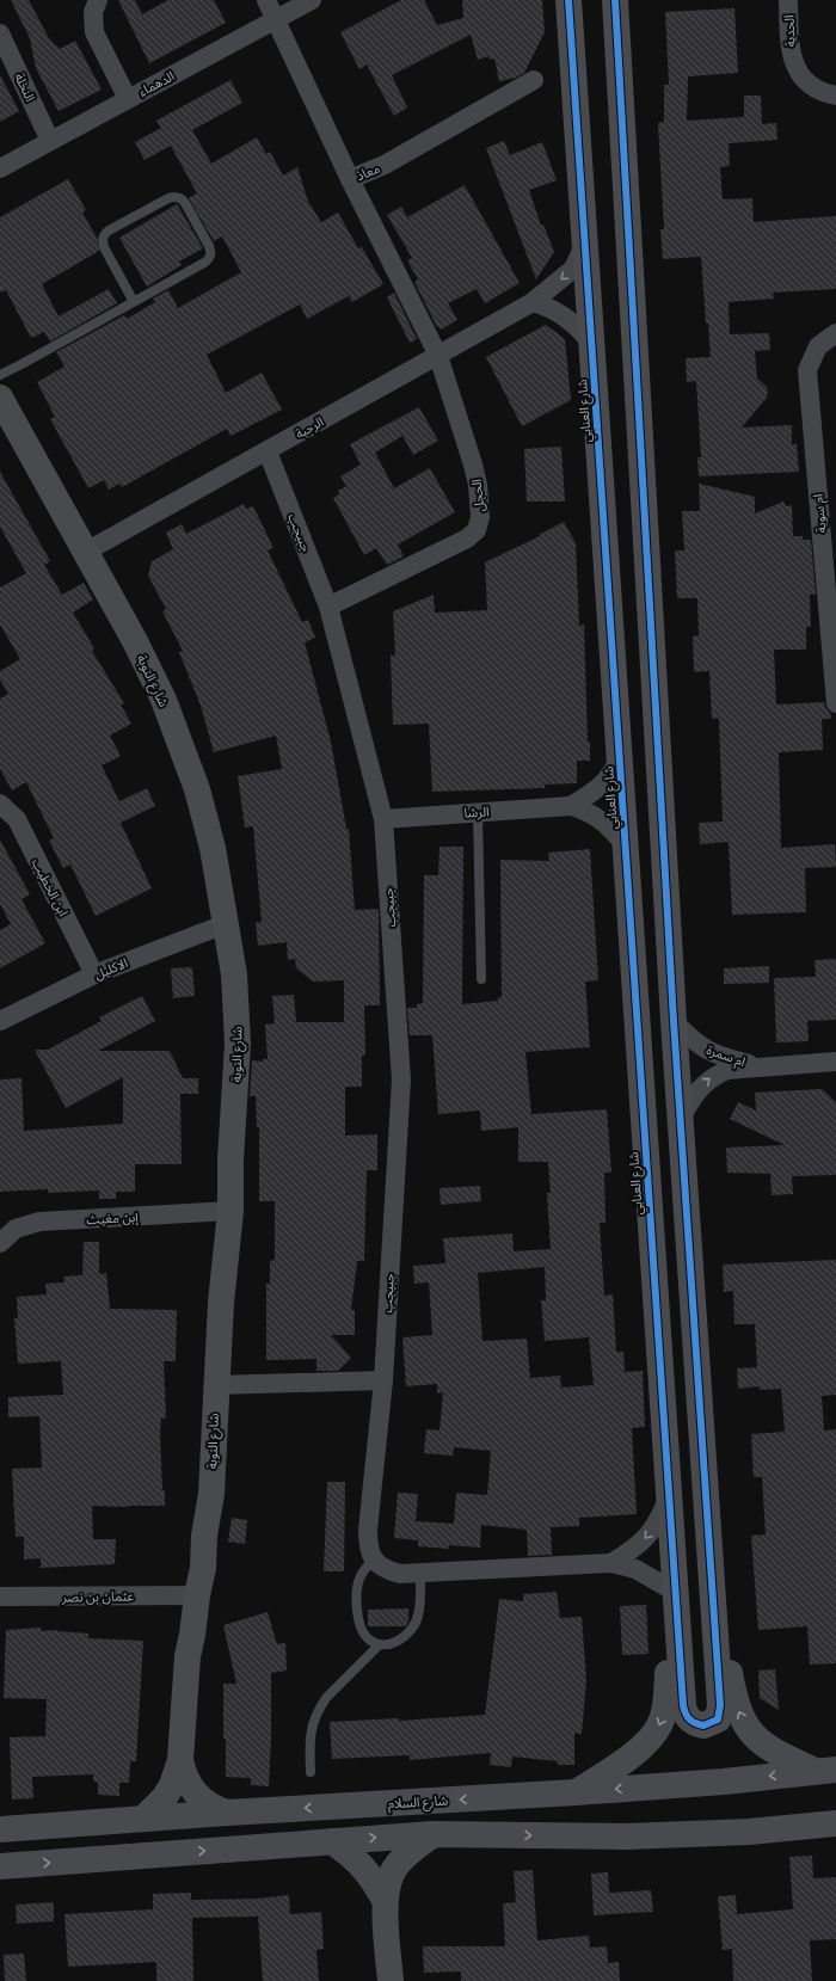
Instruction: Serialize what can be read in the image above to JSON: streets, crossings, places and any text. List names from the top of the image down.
{
  "streets": {
    "street": [
      "الحدية",
      "الدهماء",
      "النخلة",
      "معاذ",
      "شارع العنابي",
      "الرحبة",
      "الحجل",
      "ام سوية",
      "جبيجب",
      "شارع التوبة",
      "الرشا",
      "ابن الخطيب",
      "الاكليل",
      "ام سمرة",
      "إبن مغيث",
      "عثمان بن نصر",
      "شارع السلام"
    ]
  },
  "crossings": [
    ["الدهماء", "النخلة"],
    ["الدهماء", "معاذ"],
    ["معاذ", "الحجل"],
    ["شارع العنابي", "الرحبة"],
    ["شارع العنابي", "الرشا"],
    ["الرحبة", "الحجل"],
    ["الرحبة", "جبيجب"],
    ["الرحبة", "شارع التوبة"],
    ["الحجل", "جبيجب"],
    ["جبيجب", "الرشا"],
    ["شارع التوبة", "الاكليل"],
    ["شارع التوبة", "إبن مغيث"],
    ["شارع التوبة", "عثمان بن نصر"],
    ["شارع التوبة", "شارع السلام"],
    ["ابن الخطيب", "الاكليل"]
  ]
}
